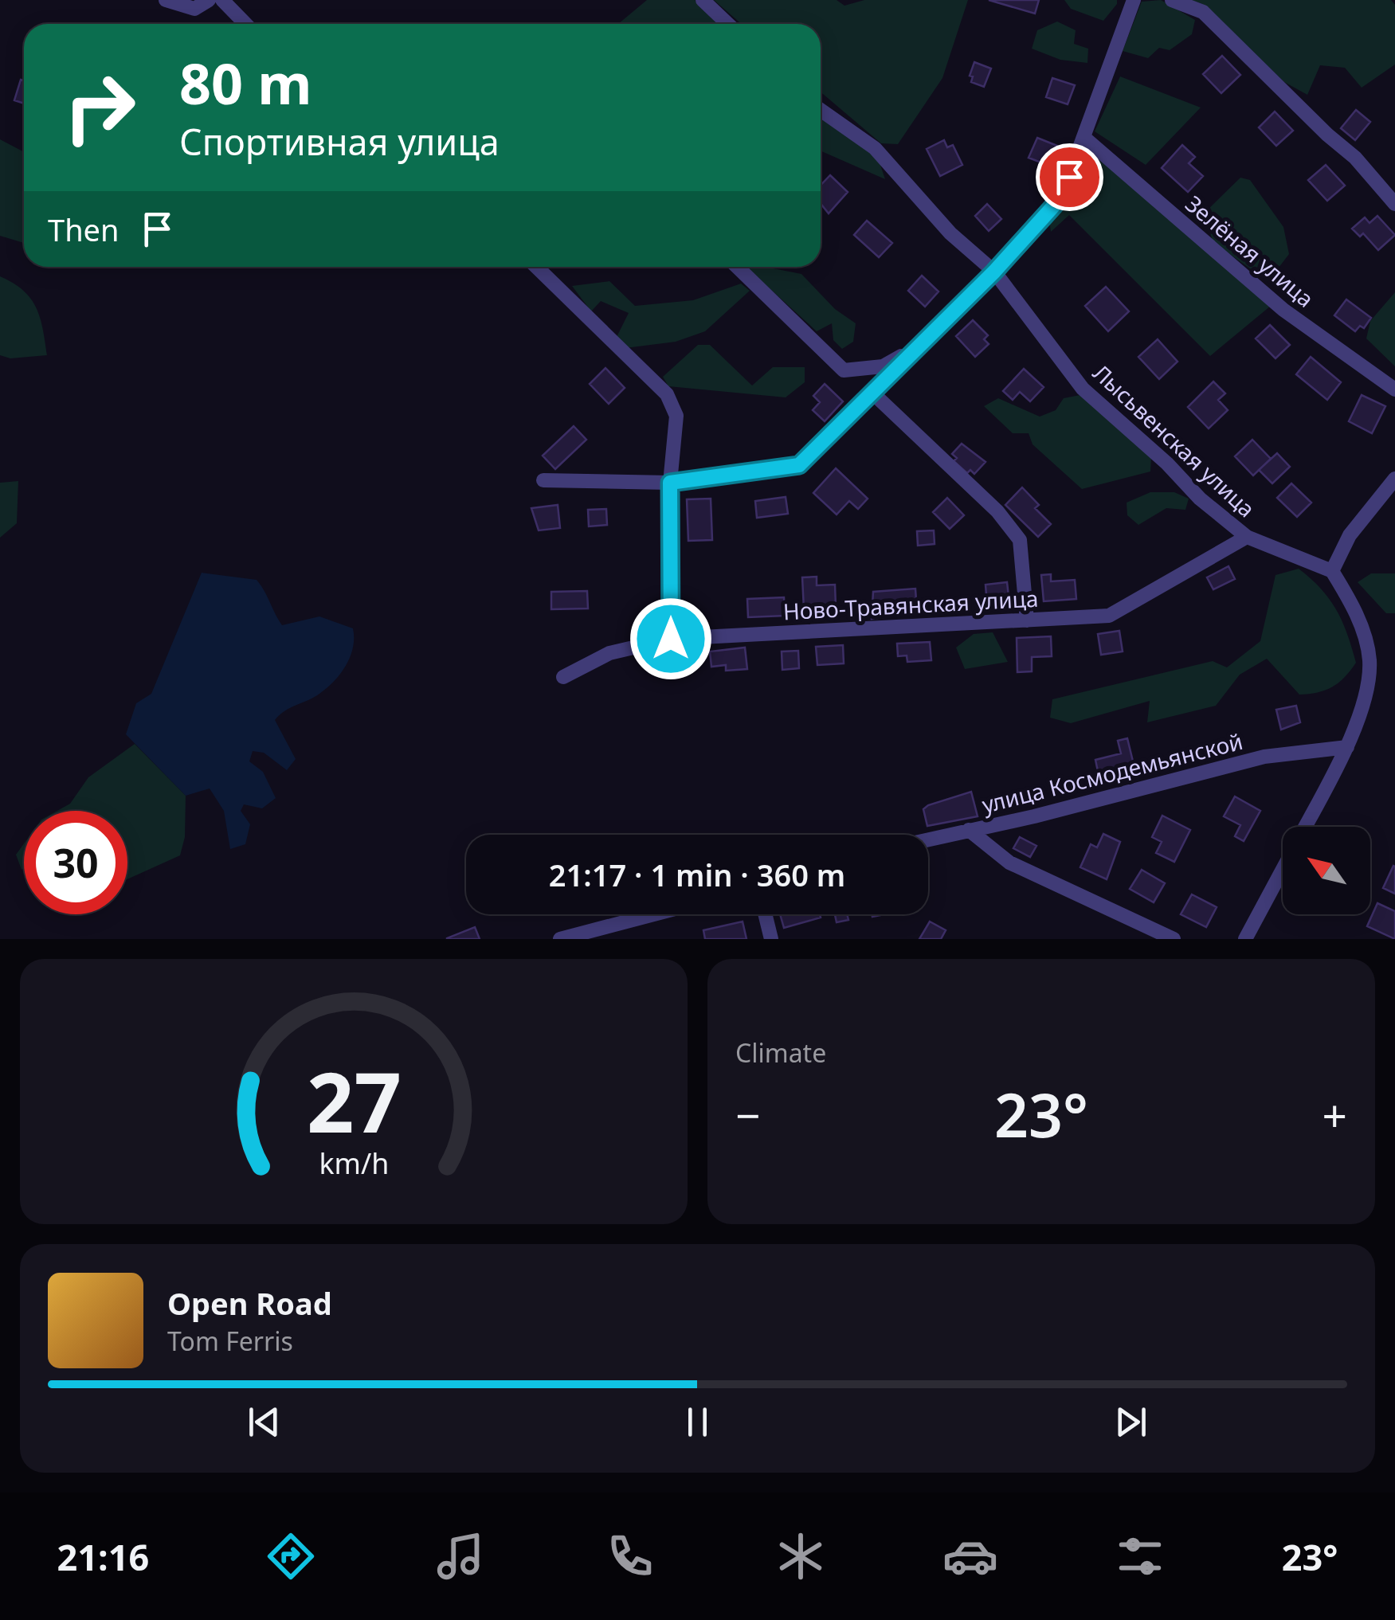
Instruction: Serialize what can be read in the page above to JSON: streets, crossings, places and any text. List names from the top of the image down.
{
  "streets": {
    "street": [
      "Зелёная улица",
      "Лысьвенская улица",
      "Ново-Травянская улица",
      "улица Космодемьянской"
    ]
  },
  "crossings": [
    ["Лысьвенская улица", "Ново-Травянская улица"]
  ],
  "north": "top left",
  "page": {
    "turn": ["80 m", "Спортивная улица"],
    "then": "Then",
    "limit": "30",
    "trip": "21:17 · 1 min · 360 m",
    "tile": "Climate",
    "heat": ["−", "23°", "+"],
    "song": ["Open Road", "Tom Ferris"],
    "tabs": ["21:16", "23°"],
    "gauge": ["27", "km/h"]
  }
}
